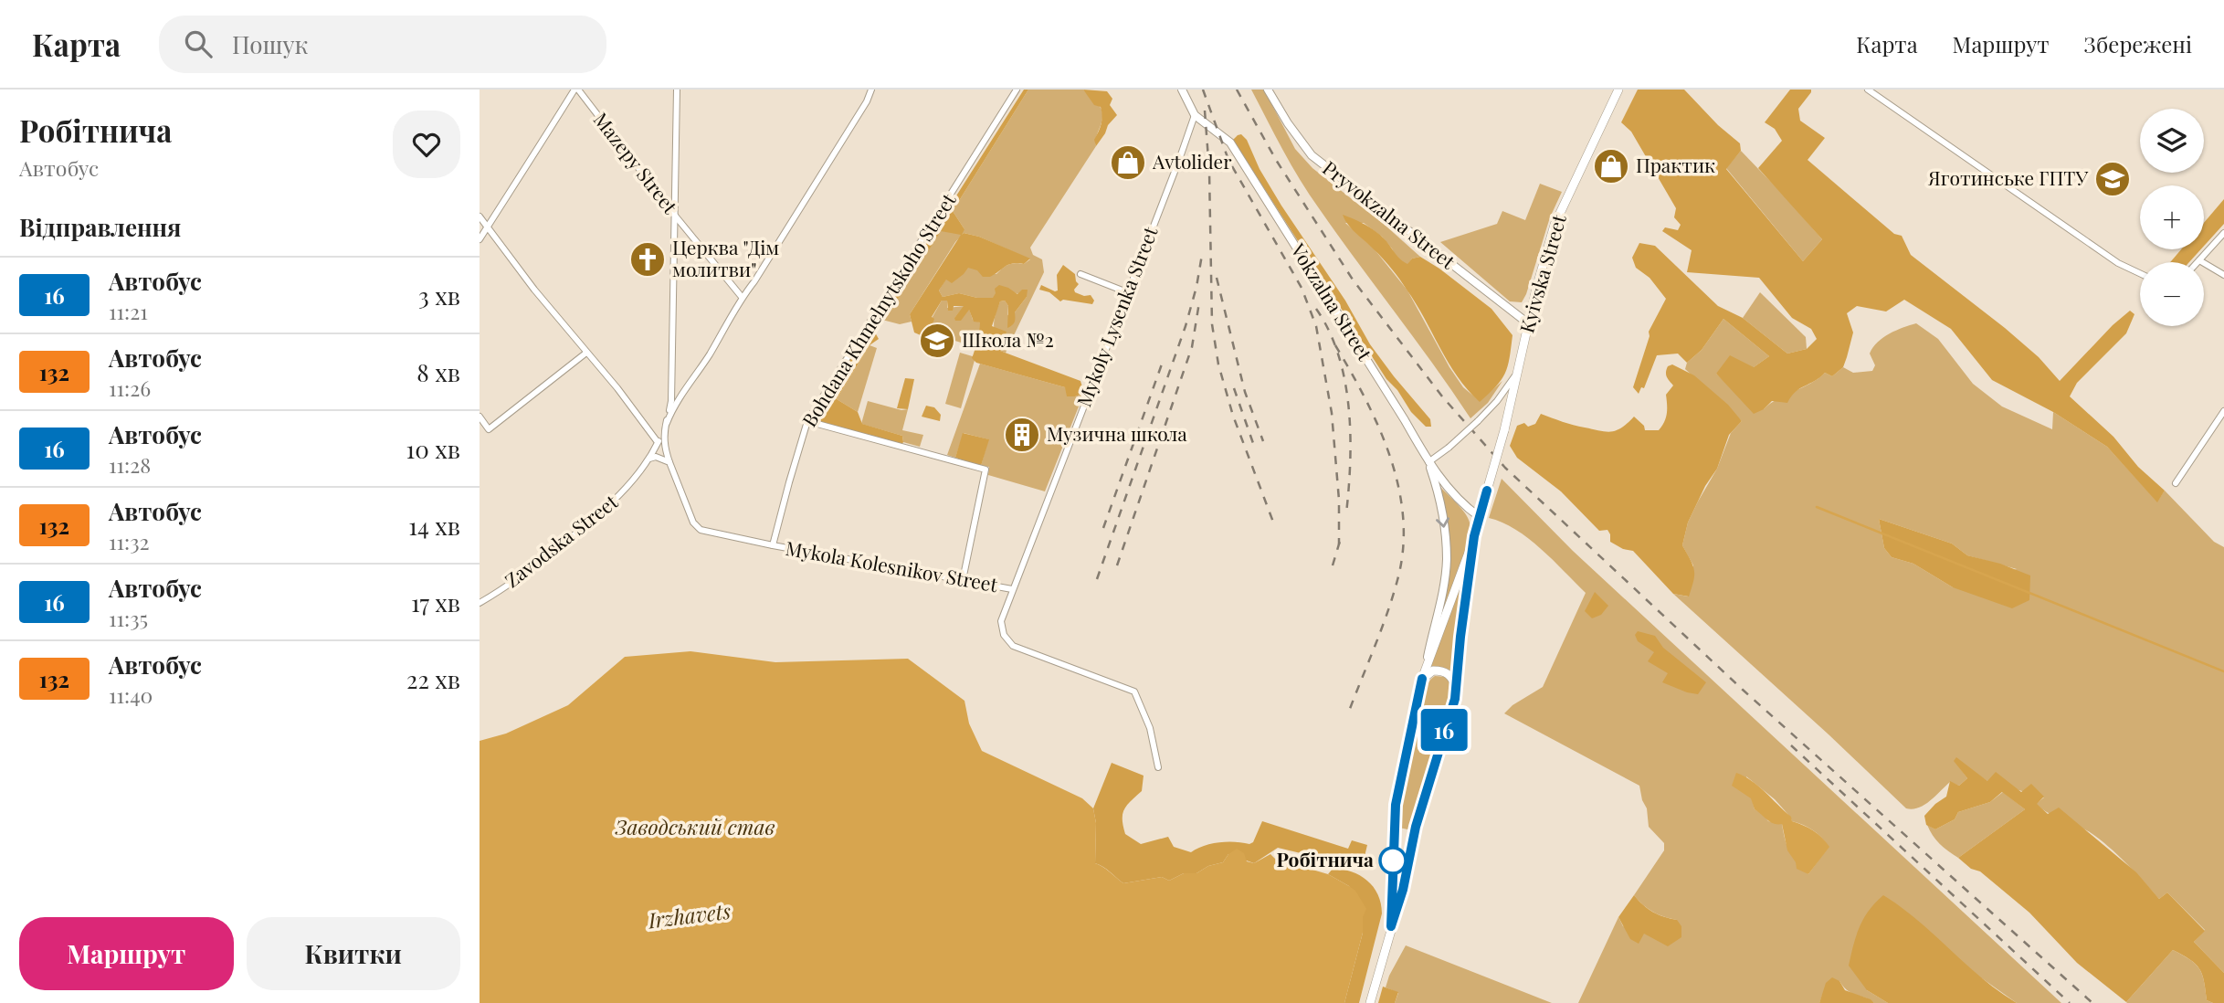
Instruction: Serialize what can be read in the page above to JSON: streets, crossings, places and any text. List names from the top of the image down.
{
  "streets": {
    "main road": ["Kyivska Street"],
    "street": [
      "Mazepy Street",
      "Pryvokzalna Street",
      "Vokzalna Street",
      "Bohdana Khmelnytskoho Street",
      "Mykoly Lysenka Street",
      "Zavodska Street",
      "Mykola Kolesnikov Street"
    ]
  },
  "crossings": [
    ["Pryvokzalna Street", "Kyivska Street"],
    ["Kyivska Street", "Vokzalna Street"],
    ["Vokzalna Street", "Mykoly Lysenka Street"],
    ["Bohdana Khmelnytskoho Street", "Mykola Kolesnikov Street"],
    ["Mykoly Lysenka Street", "Mykola Kolesnikov Street"]
  ],
  "water": ["Заводський став", "Irzhavets"],
  "places": {
    "shop": ["Avtolider", "Практик"],
    "school or university": ["Яготинське ГПТУ", "Школа №2"],
    "church": ["Церква \"Дім молитви\""],
    "building": ["Музична школа"],
    "other": ["Робітнича"]
  },
  "lines": ["bus line 16"],
  "page": {
    "header": "Карта",
    "search": "Пошук",
    "nav": ["Карта", "Маршрут", "Збережені"],
    "heading": [
      ["Робітнича", "Автобус"],
      "Відправлення"
    ],
    "on_map": "16",
    "map_buttons": ["+", "−"],
    "list": [
      {
        "mark": "16",
        "name": "Автобус",
        "note": "11:21",
        "value": "3 хв"
      },
      {
        "mark": "132",
        "name": "Автобус",
        "note": "11:26",
        "value": "8 хв"
      },
      {
        "mark": "16",
        "name": "Автобус",
        "note": "11:28",
        "value": "10 хв"
      },
      {
        "mark": "132",
        "name": "Автобус",
        "note": "11:32",
        "value": "14 хв"
      },
      {
        "mark": "16",
        "name": "Автобус",
        "note": "11:35",
        "value": "17 хв"
      },
      {
        "mark": "132",
        "name": "Автобус",
        "note": "11:40",
        "value": "22 хв"
      }
    ],
    "buttons": ["Маршрут", "Квитки"]
  }
}
